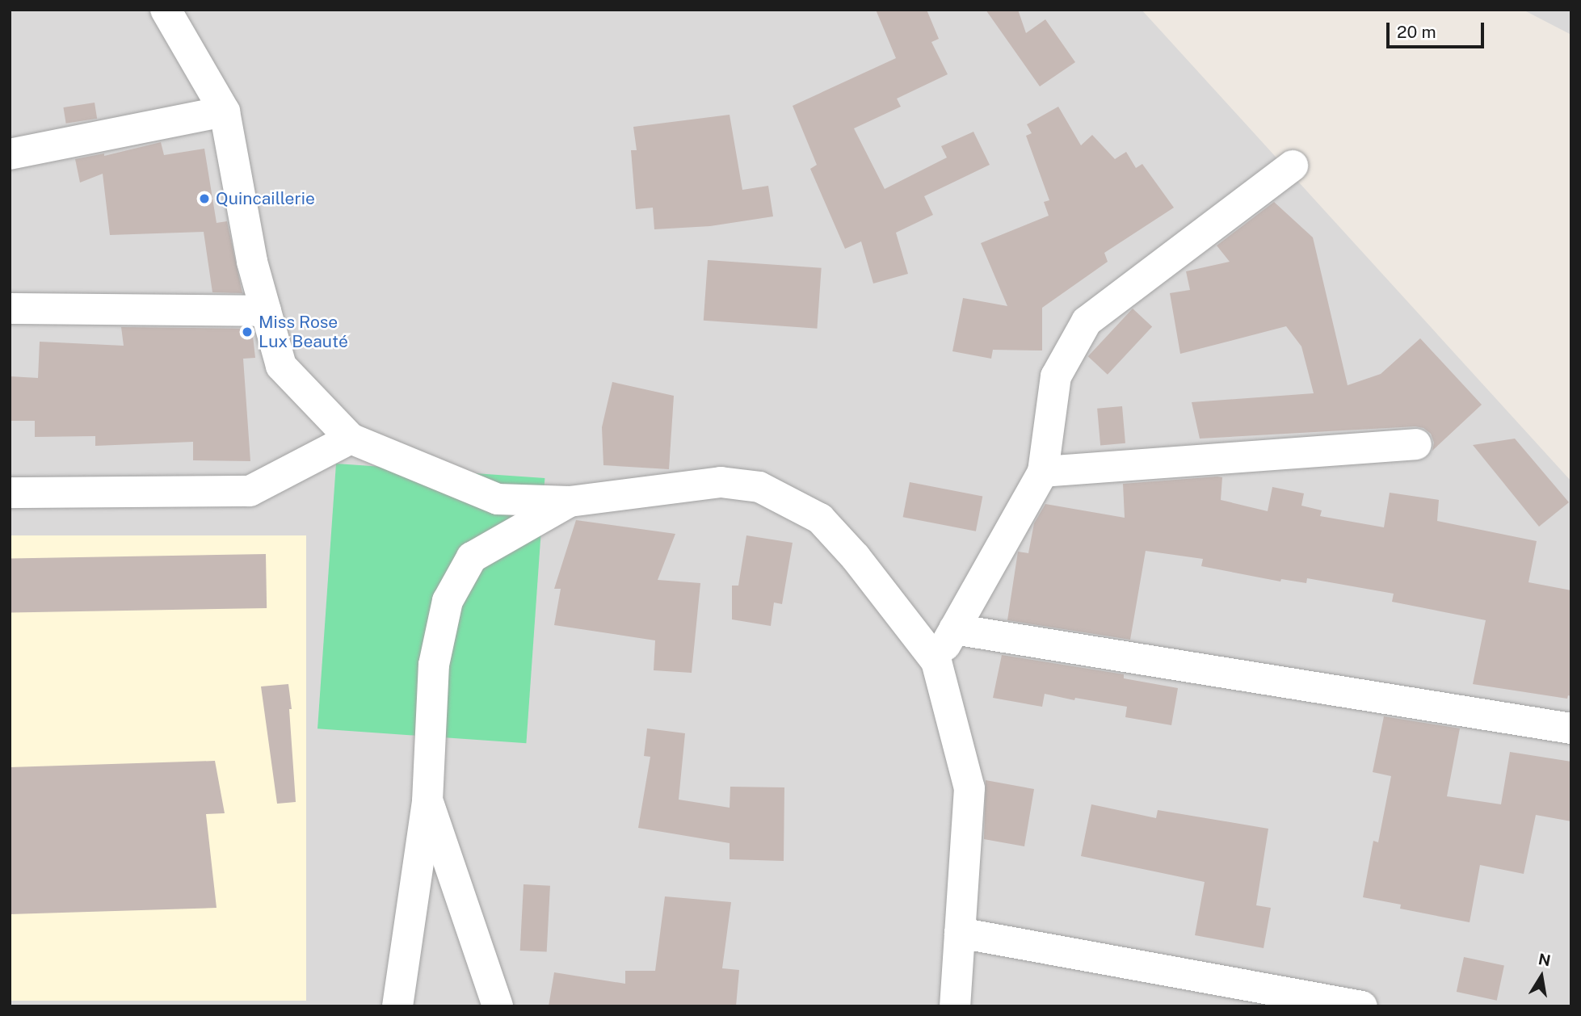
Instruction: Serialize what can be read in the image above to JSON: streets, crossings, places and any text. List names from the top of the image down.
{
  "places": ["Quincaillerie", "Miss Rose Lux Beauté"],
  "scale_bar": "20 m",
  "north": "top"
}
